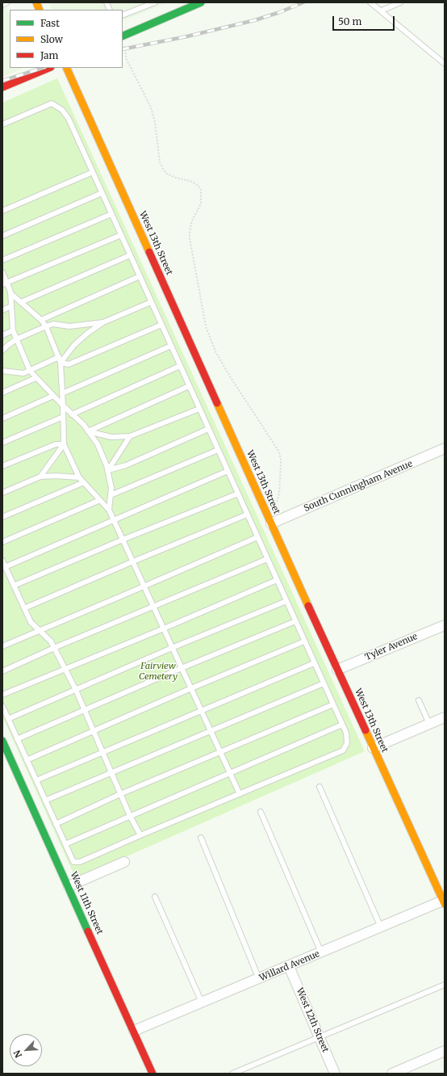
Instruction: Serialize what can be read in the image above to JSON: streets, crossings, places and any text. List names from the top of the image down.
{
  "streets": {
    "street": [
      "West 13th Street",
      "South Cunningham Avenue",
      "Tyler Avenue",
      "West 11th Street",
      "Willard Avenue",
      "West 12th Street"
    ]
  },
  "crossings": [
    ["West 13th Street", "South Cunningham Avenue"],
    ["West 13th Street", "Tyler Avenue"],
    ["West 13th Street", "Willard Avenue"],
    ["West 11th Street", "Willard Avenue"],
    ["Willard Avenue", "West 12th Street"]
  ],
  "parks": ["Fairview Cemetery"],
  "legend": ["Fast", "Slow", "Jam"],
  "scale_bar": "50 m",
  "north": "bottom left"
}
